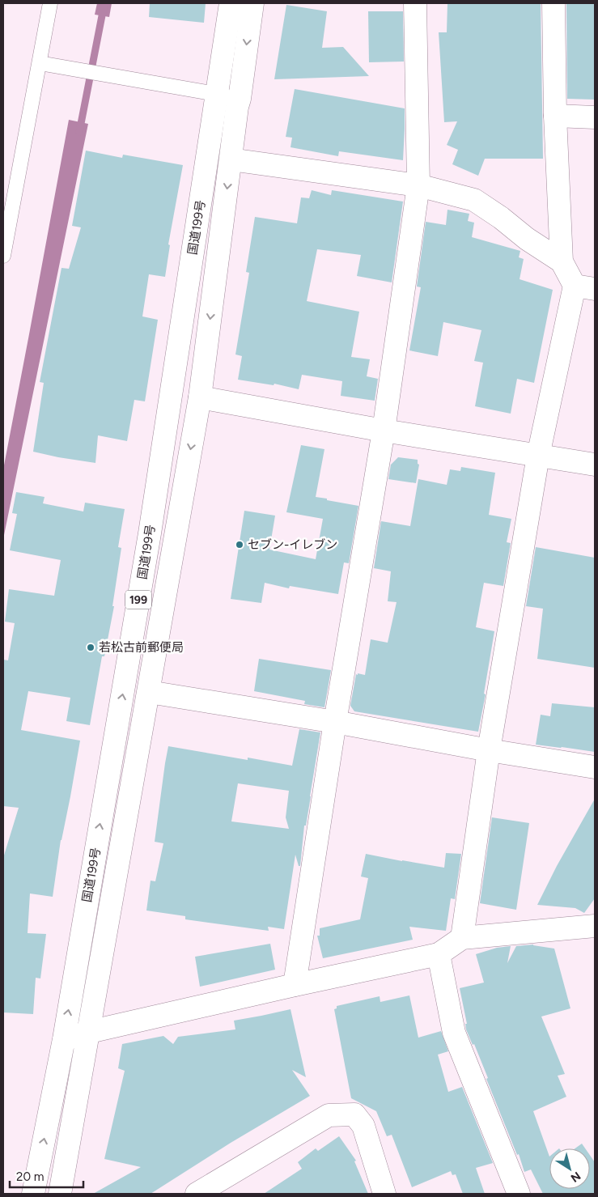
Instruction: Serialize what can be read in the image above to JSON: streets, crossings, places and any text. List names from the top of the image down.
{
  "streets": {
    "main road": ["国道199号", "199"]
  },
  "places": ["セブン-イレブン", "若松古前郵便局"],
  "scale_bar": "20 m",
  "north": "bottom right"
}
